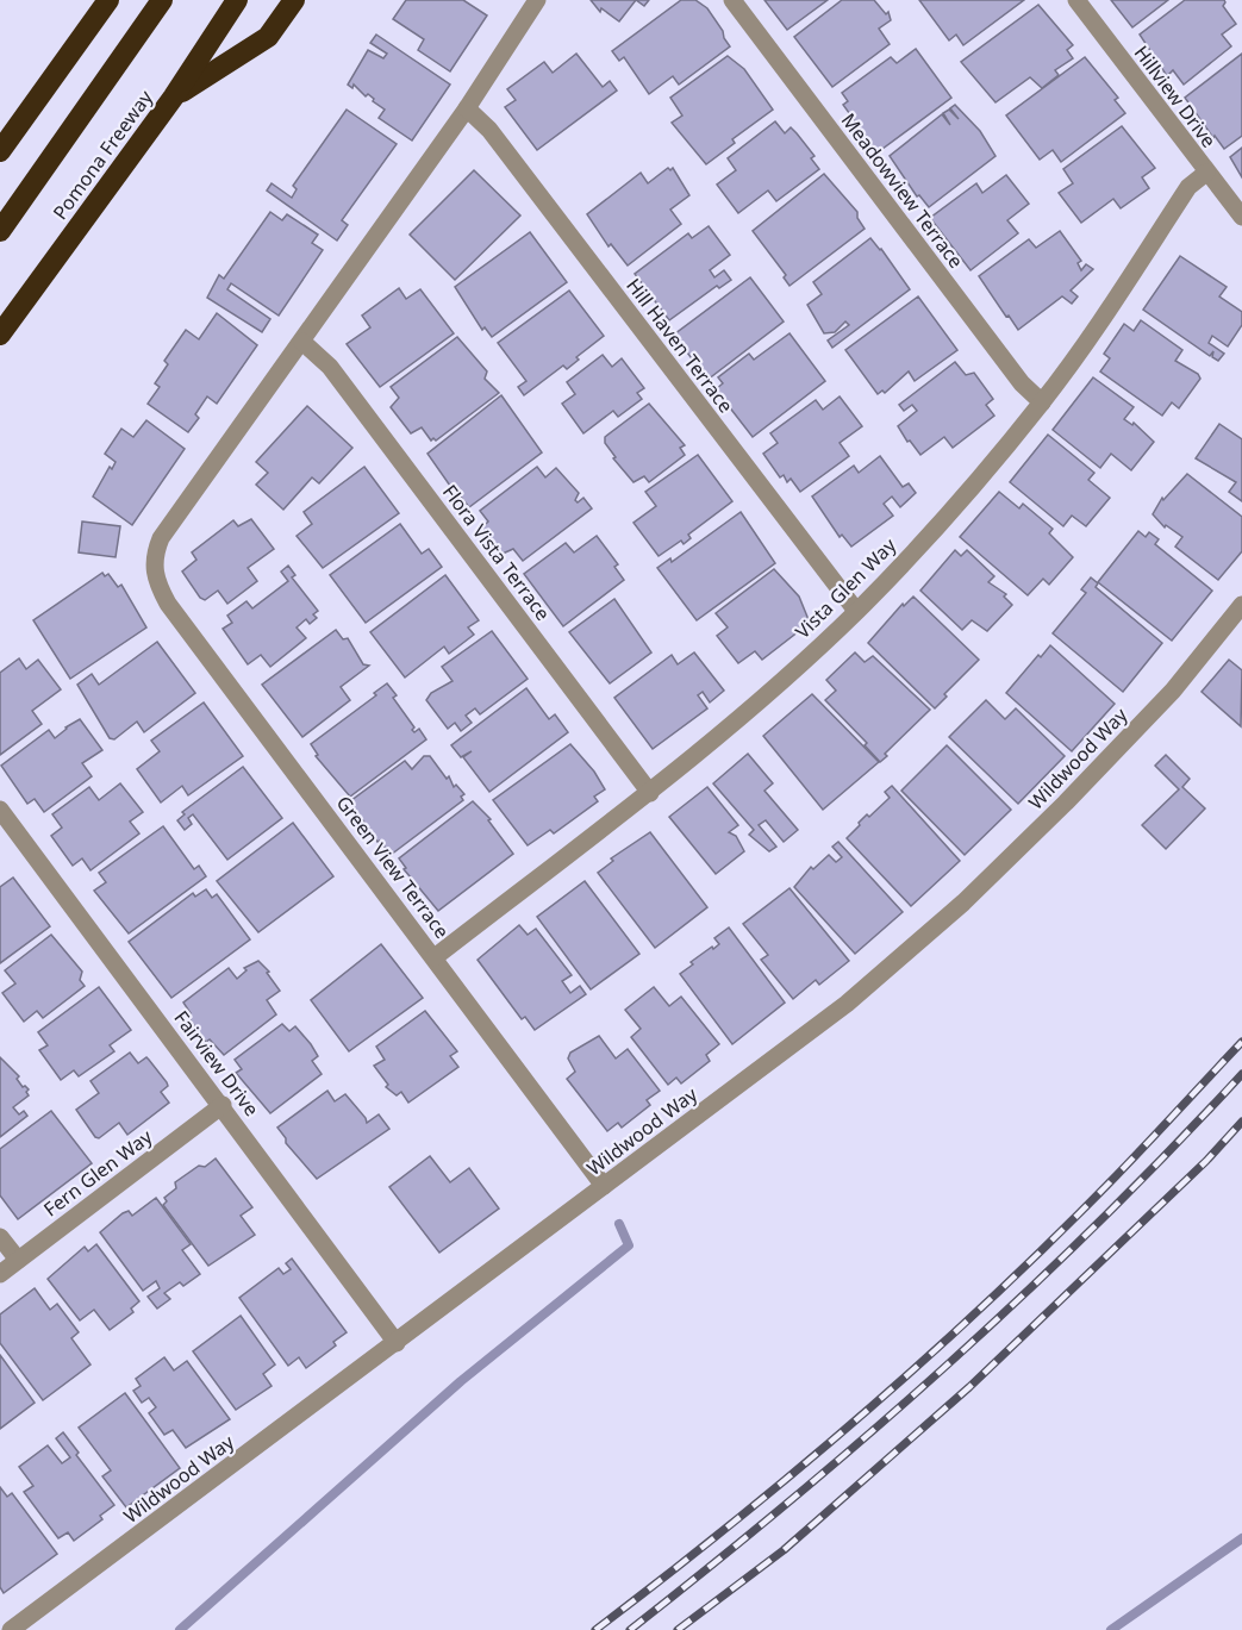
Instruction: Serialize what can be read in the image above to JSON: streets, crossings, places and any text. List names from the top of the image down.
{
  "streets": {
    "highway": ["Pomona Freeway"],
    "street": [
      "Hillview Drive",
      "Meadowview Terrace",
      "Hill Haven Terrace",
      "Flora Vista Terrace",
      "Vista Glen Way",
      "Wildwood Way",
      "Green View Terrace",
      "Fairview Drive",
      "Fern Glen Way"
    ]
  },
  "crossings": [
    ["Hillview Drive", "Vista Glen Way"],
    ["Meadowview Terrace", "Vista Glen Way"],
    ["Hill Haven Terrace", "Vista Glen Way"],
    ["Flora Vista Terrace", "Vista Glen Way"],
    ["Flora Vista Terrace", "Green View Terrace"],
    ["Vista Glen Way", "Green View Terrace"],
    ["Wildwood Way", "Green View Terrace"],
    ["Wildwood Way", "Fairview Drive"],
    ["Fairview Drive", "Fern Glen Way"]
  ]
}
